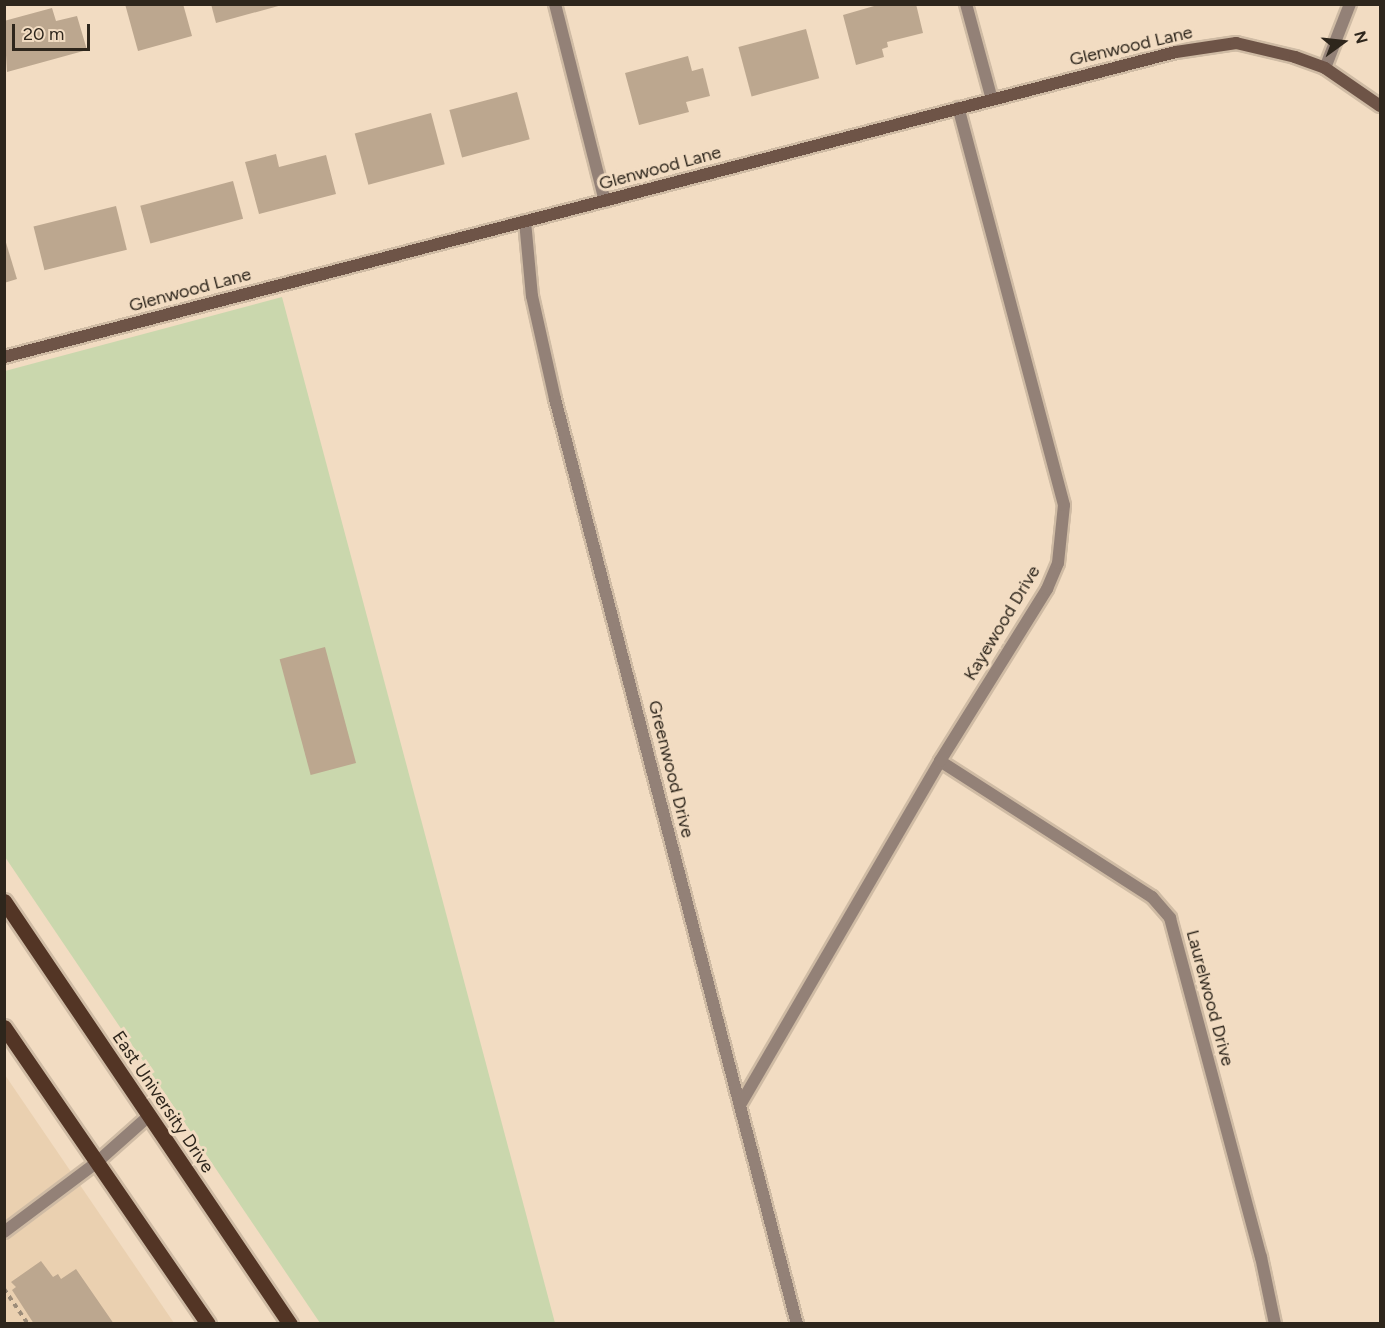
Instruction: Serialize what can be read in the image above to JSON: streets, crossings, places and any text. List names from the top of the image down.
{
  "streets": {
    "main road": ["East University Drive"],
    "street": [
      "Glenwood Lane",
      "Kayewood Drive",
      "Greenwood Drive",
      "Laurelwood Drive"
    ]
  },
  "crossings": [
    ["Glenwood Lane", "Kayewood Drive"],
    ["Glenwood Lane", "Greenwood Drive"],
    ["Kayewood Drive", "Greenwood Drive"],
    ["Kayewood Drive", "Laurelwood Drive"]
  ],
  "scale_bar": "20 m",
  "north": "right"
}
